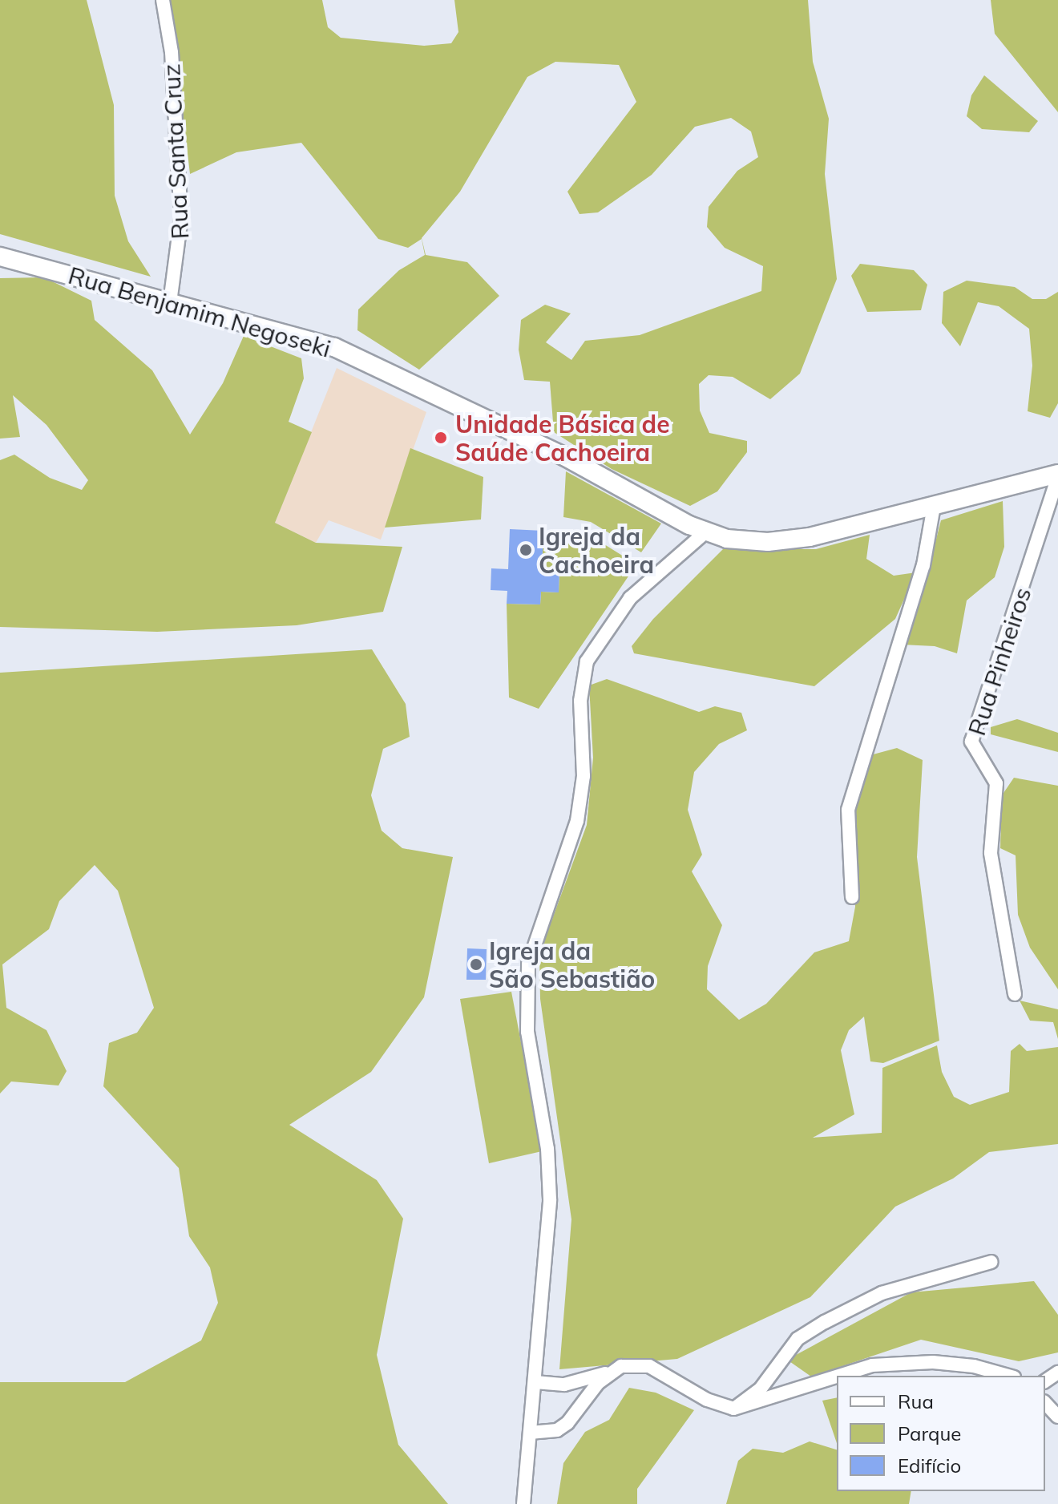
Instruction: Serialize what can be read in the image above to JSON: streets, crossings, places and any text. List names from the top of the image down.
{
  "streets": {
    "main road": ["Rua Benjamim Negoseki"],
    "street": ["Rua Santa Cruz", "Rua Pinheiros"]
  },
  "crossings": [
    ["Rua Santa Cruz", "Rua Benjamim Negoseki"],
    ["Rua Benjamim Negoseki", "Rua Pinheiros"]
  ],
  "places": ["Unidade Básica de Saúde Cachoeira", "Igreja da Cachoeira", "Igreja da São Sebastião"],
  "legend": ["Rua", "Parque", "Edifício"]
}
